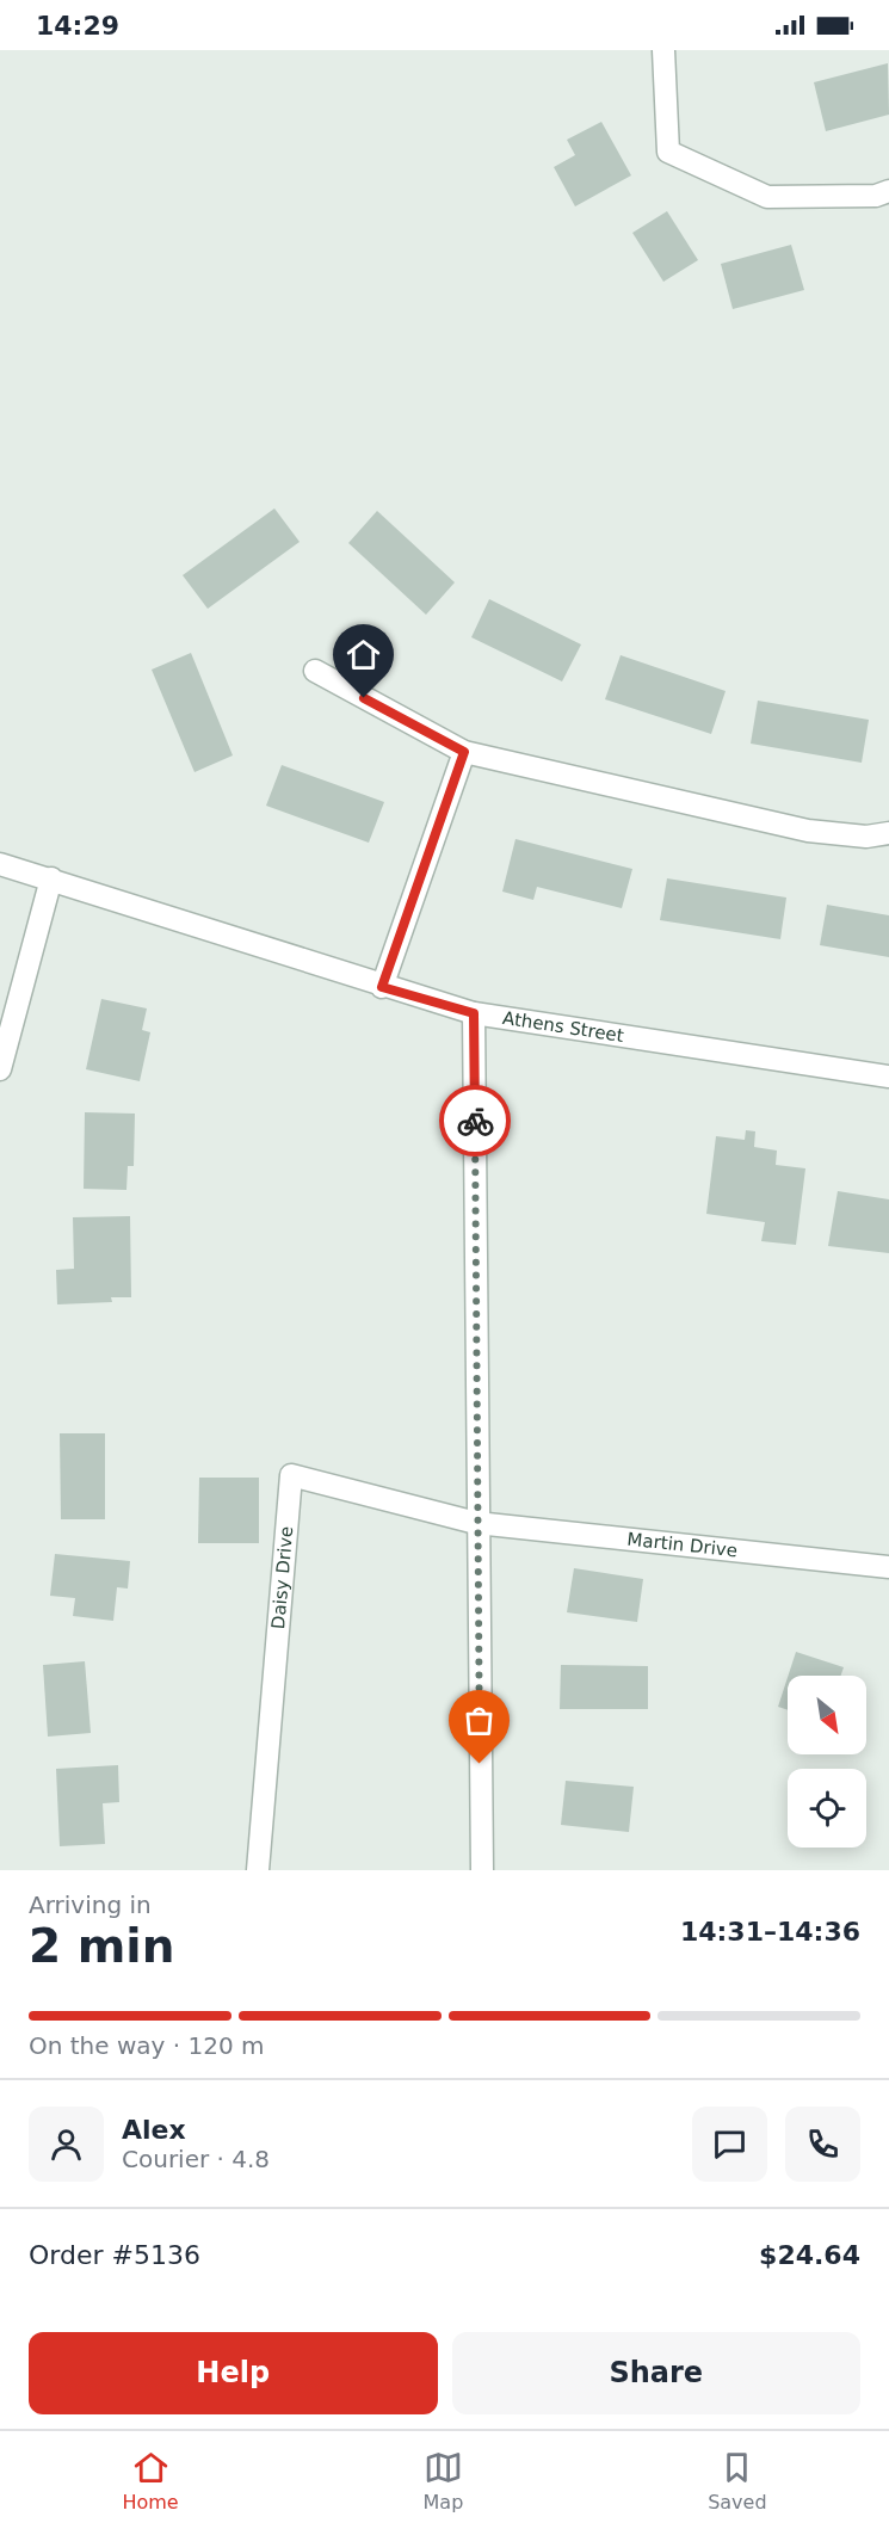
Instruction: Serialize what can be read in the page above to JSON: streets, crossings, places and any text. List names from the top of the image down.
{
  "streets": {
    "street": ["Athens Street", "Martin Drive", "Daisy Drive"]
  },
  "crossings": [
    ["Martin Drive", "Daisy Drive"]
  ],
  "north": "bottom right",
  "page": {
    "status": "14:29",
    "heading": ["2 min", "Arriving in", "14:31–14:36"],
    "panel": [
      "Alex",
      "Courier · 4.8",
      "Order #5136",
      "$24.64"
    ],
    "bar": "On the way · 120 m",
    "buttons": ["Help", "Share"],
    "tabs": ["Home", "Map", "Saved"]
  }
}
